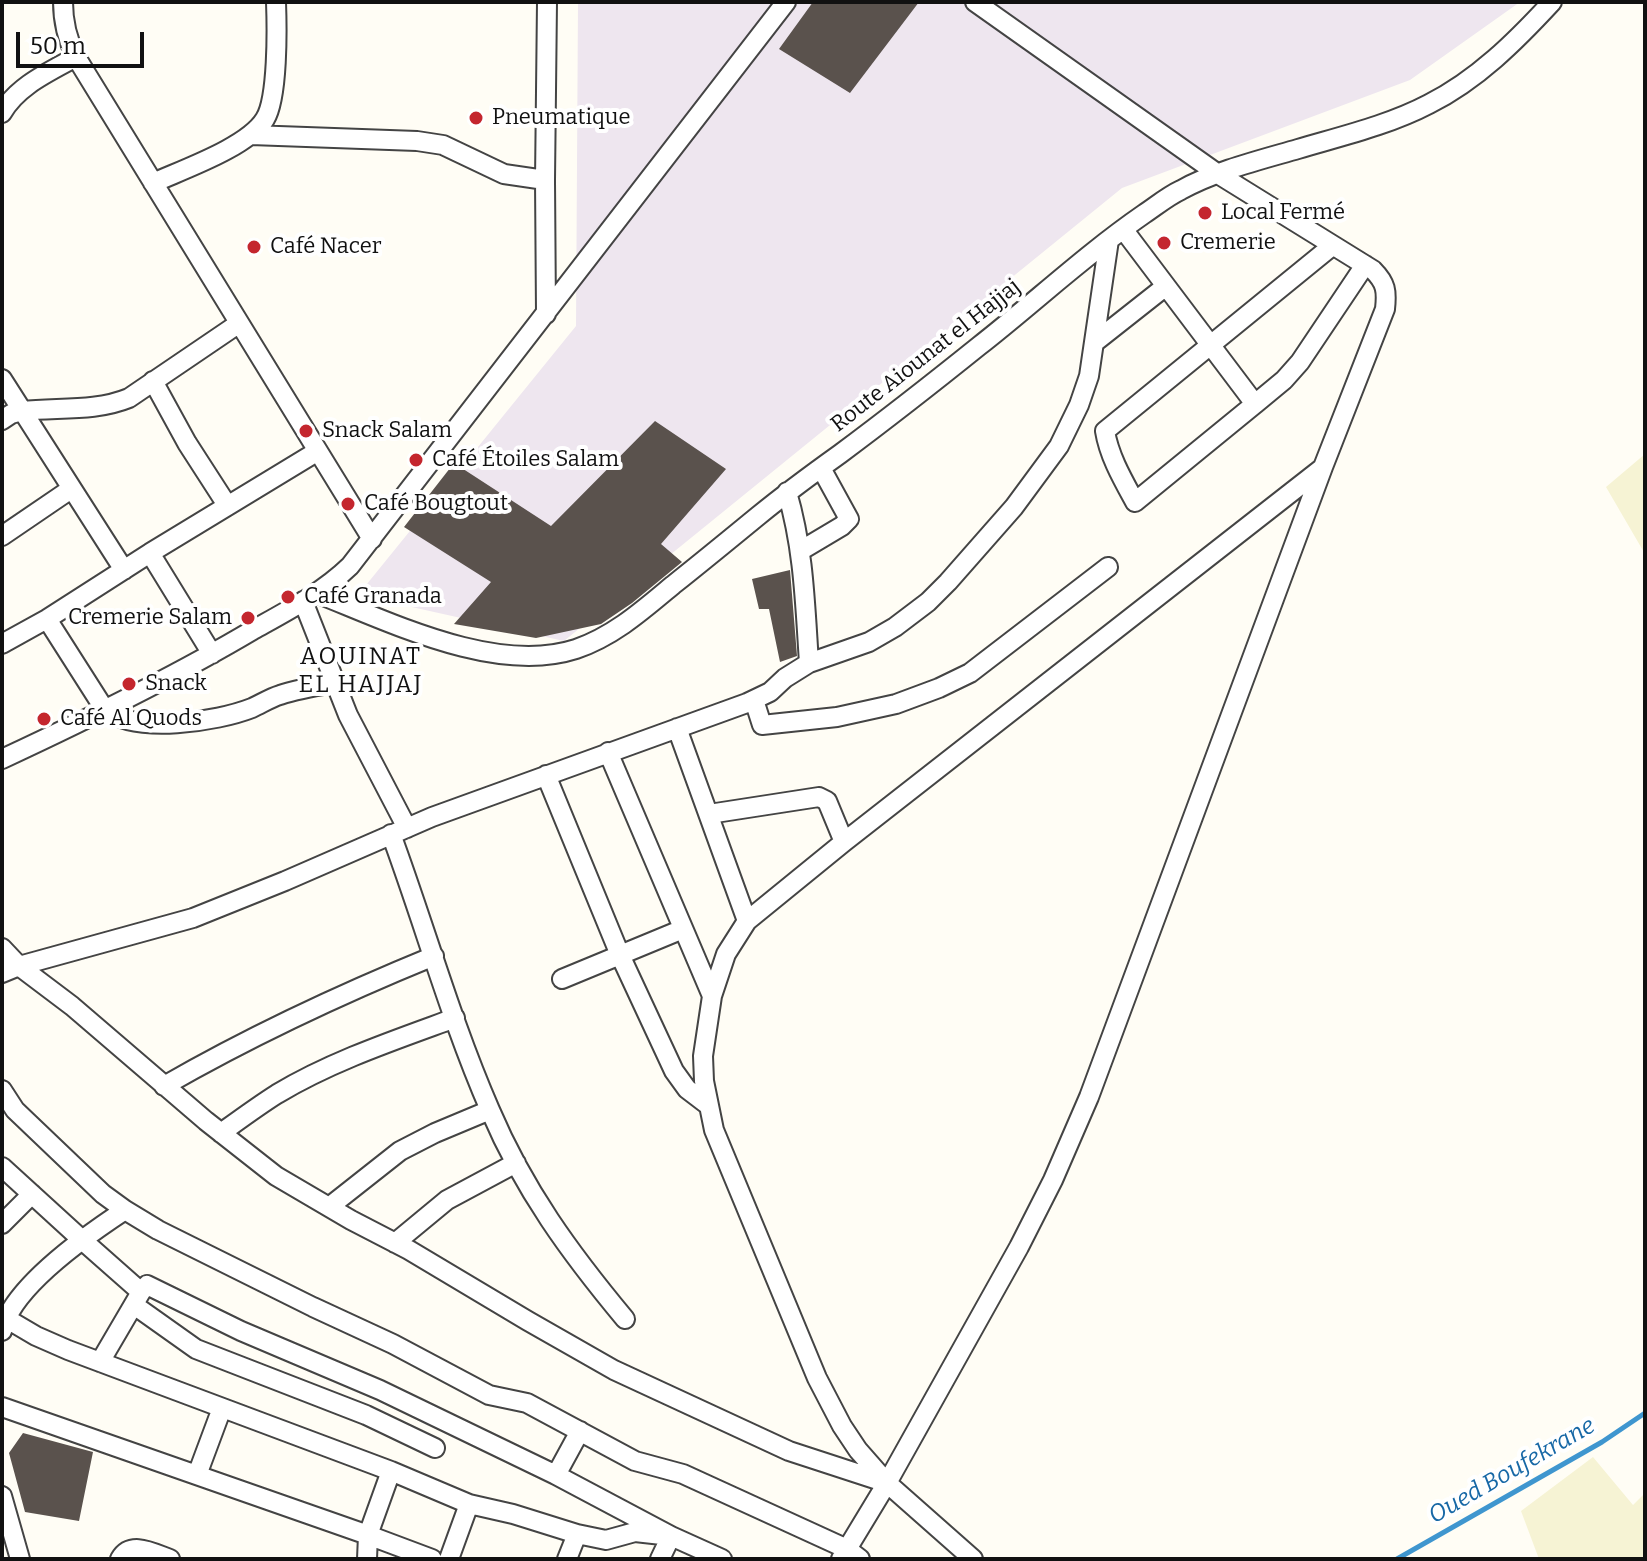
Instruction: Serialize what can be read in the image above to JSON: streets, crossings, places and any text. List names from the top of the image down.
{
  "streets": {
    "street": ["Route Aiounat el Hajjaj"]
  },
  "districts": ["AOUINAT EL HAJJAJ"],
  "water": ["Oued Boufekrane"],
  "places": [
    "Pneumatique",
    "Local Fermé",
    "Cremerie",
    "Café Nacer",
    "Snack Salam",
    "Café Étoiles Salam",
    "Café Bougtout",
    "Café Granada",
    "Cremerie Salam",
    "Snack",
    "Café Al Quods"
  ],
  "scale_bar": "50 m"
}
